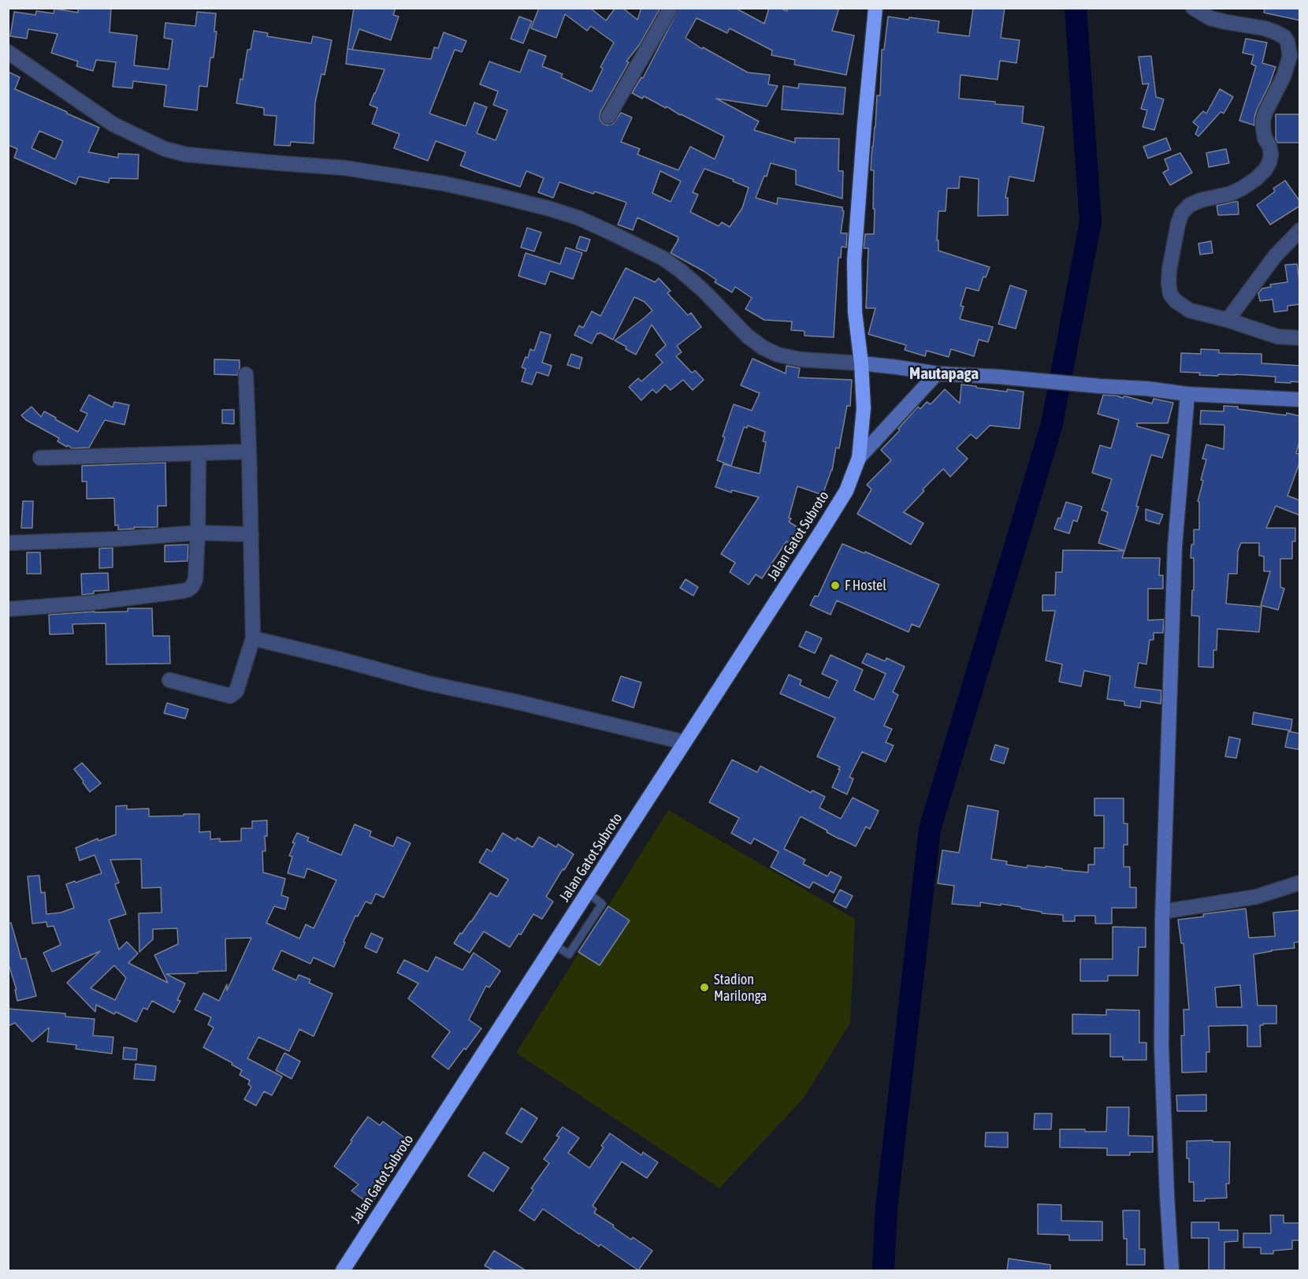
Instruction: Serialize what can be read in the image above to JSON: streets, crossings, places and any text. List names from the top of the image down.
{
  "streets": {
    "highway": ["Jalan Gatot Subroto"]
  },
  "districts": ["Mautapaga"],
  "places": ["F Hostel", "Stadion Marilonga"]
}
